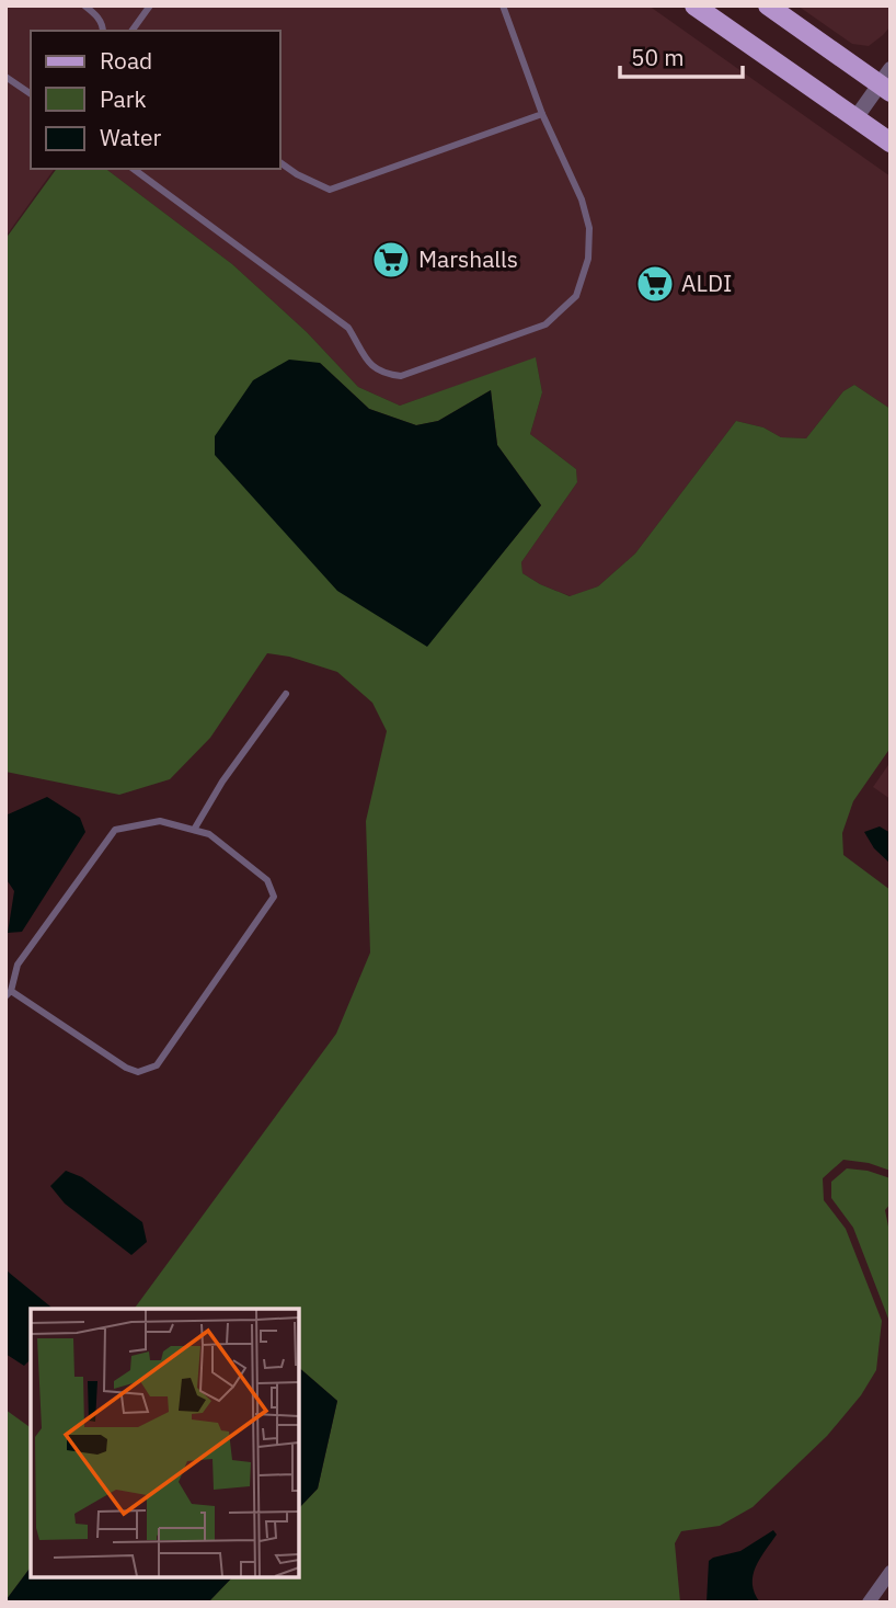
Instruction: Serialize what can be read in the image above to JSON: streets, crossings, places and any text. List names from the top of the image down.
{
  "places": {
    "supermarket": ["Marshalls", "ALDI"]
  },
  "legend": ["Road", "Park", "Water"],
  "scale_bar": "50 m"
}
